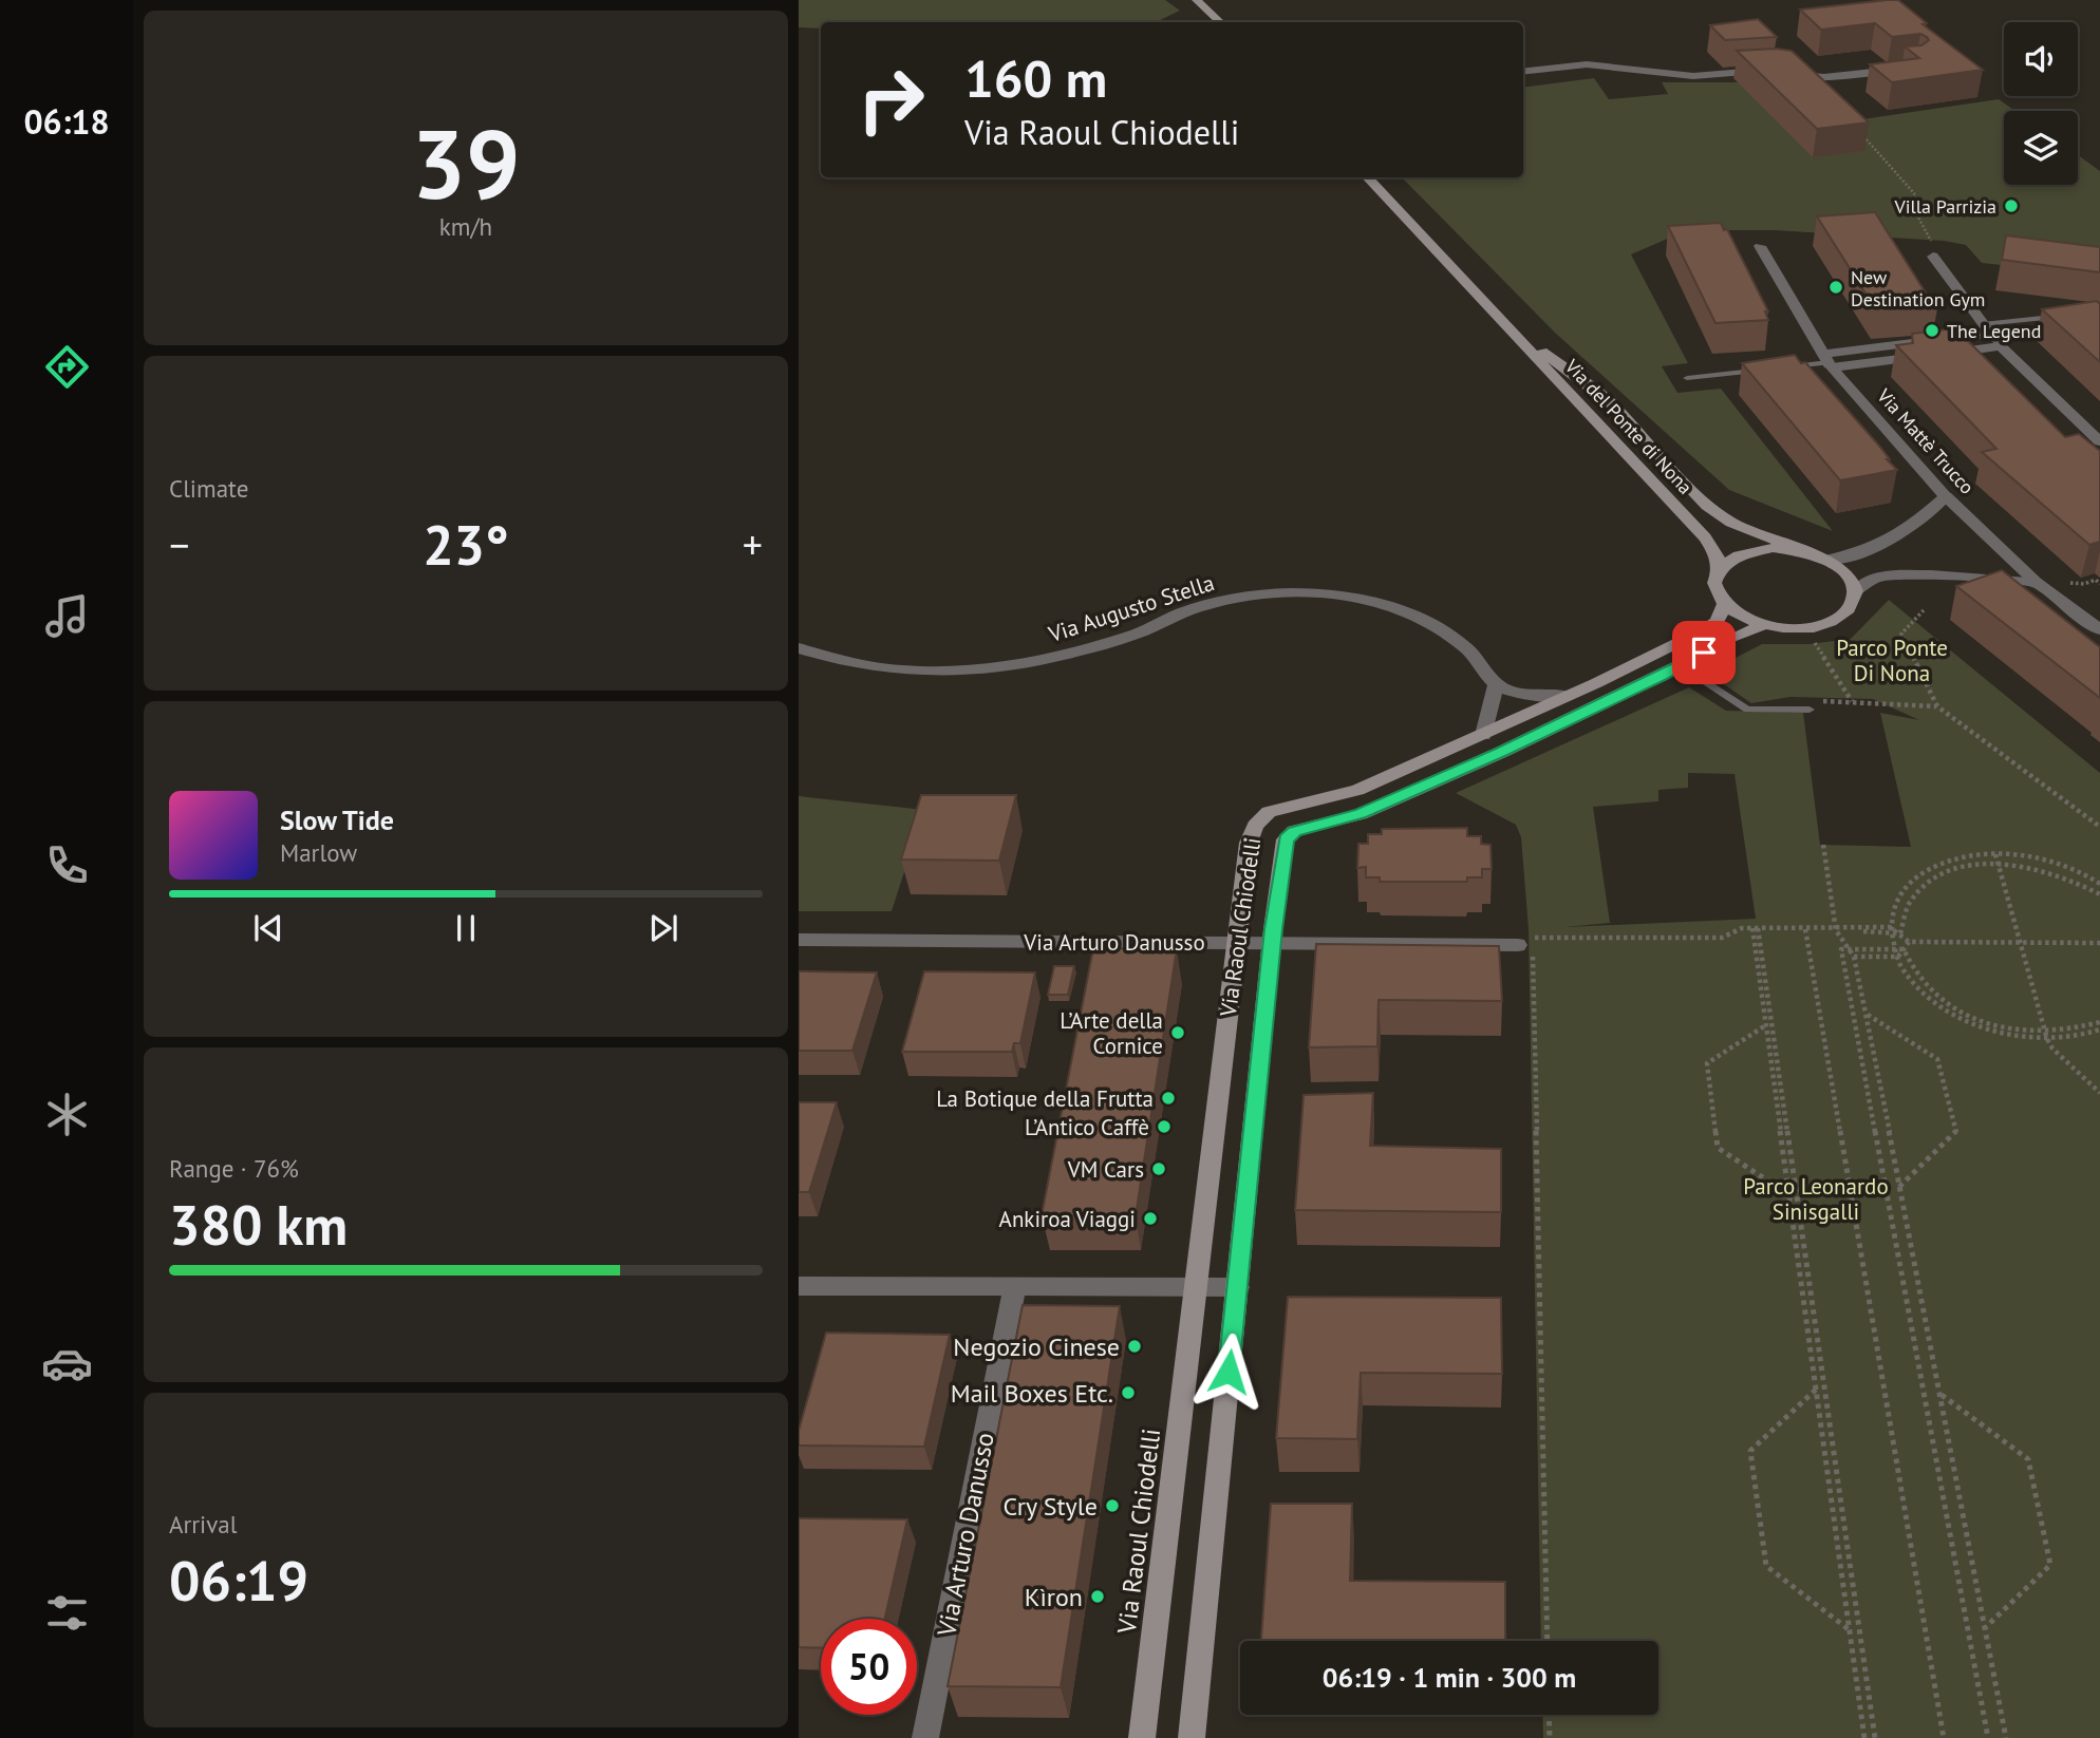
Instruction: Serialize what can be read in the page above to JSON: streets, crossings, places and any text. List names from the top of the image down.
{
  "streets": {
    "main road": ["Via del Ponte di Nona", "Via Raoul Chiodelli"],
    "street": ["Via Mattè Trucco", "Via Augusto Stella", "Via Arturo Danusso"]
  },
  "crossings": [
    ["Via del Ponte di Nona", "Via Raoul Chiodelli"],
    ["Via Raoul Chiodelli", "Via Arturo Danusso"]
  ],
  "parks": ["Parco Ponte Di Nona", "Parco Leonardo Sinisgalli"],
  "places": [
    "Villa Parrizia",
    "New Destination Gym",
    "The Legend",
    "L’Arte della Cornice",
    "La Botique della Frutta",
    "L’Antico Caffè",
    "VM Cars",
    "Ankiroa Viaggi",
    "Negozio Cinese",
    "Mail Boxes Etc.",
    "Cry Style",
    "Kìron"
  ],
  "page": {
    "tabs": "06:18",
    "tile": [
      ["39", "km/h"],
      "Climate",
      ["Range · 76%", "380 km"],
      ["Arrival", "06:19"]
    ],
    "turn": ["160 m", "Via Raoul Chiodelli"],
    "heat": ["−", "23°", "+"],
    "song": ["Slow Tide", "Marlow"],
    "limit": "50",
    "trip": "06:19 · 1 min · 300 m"
  }
}
